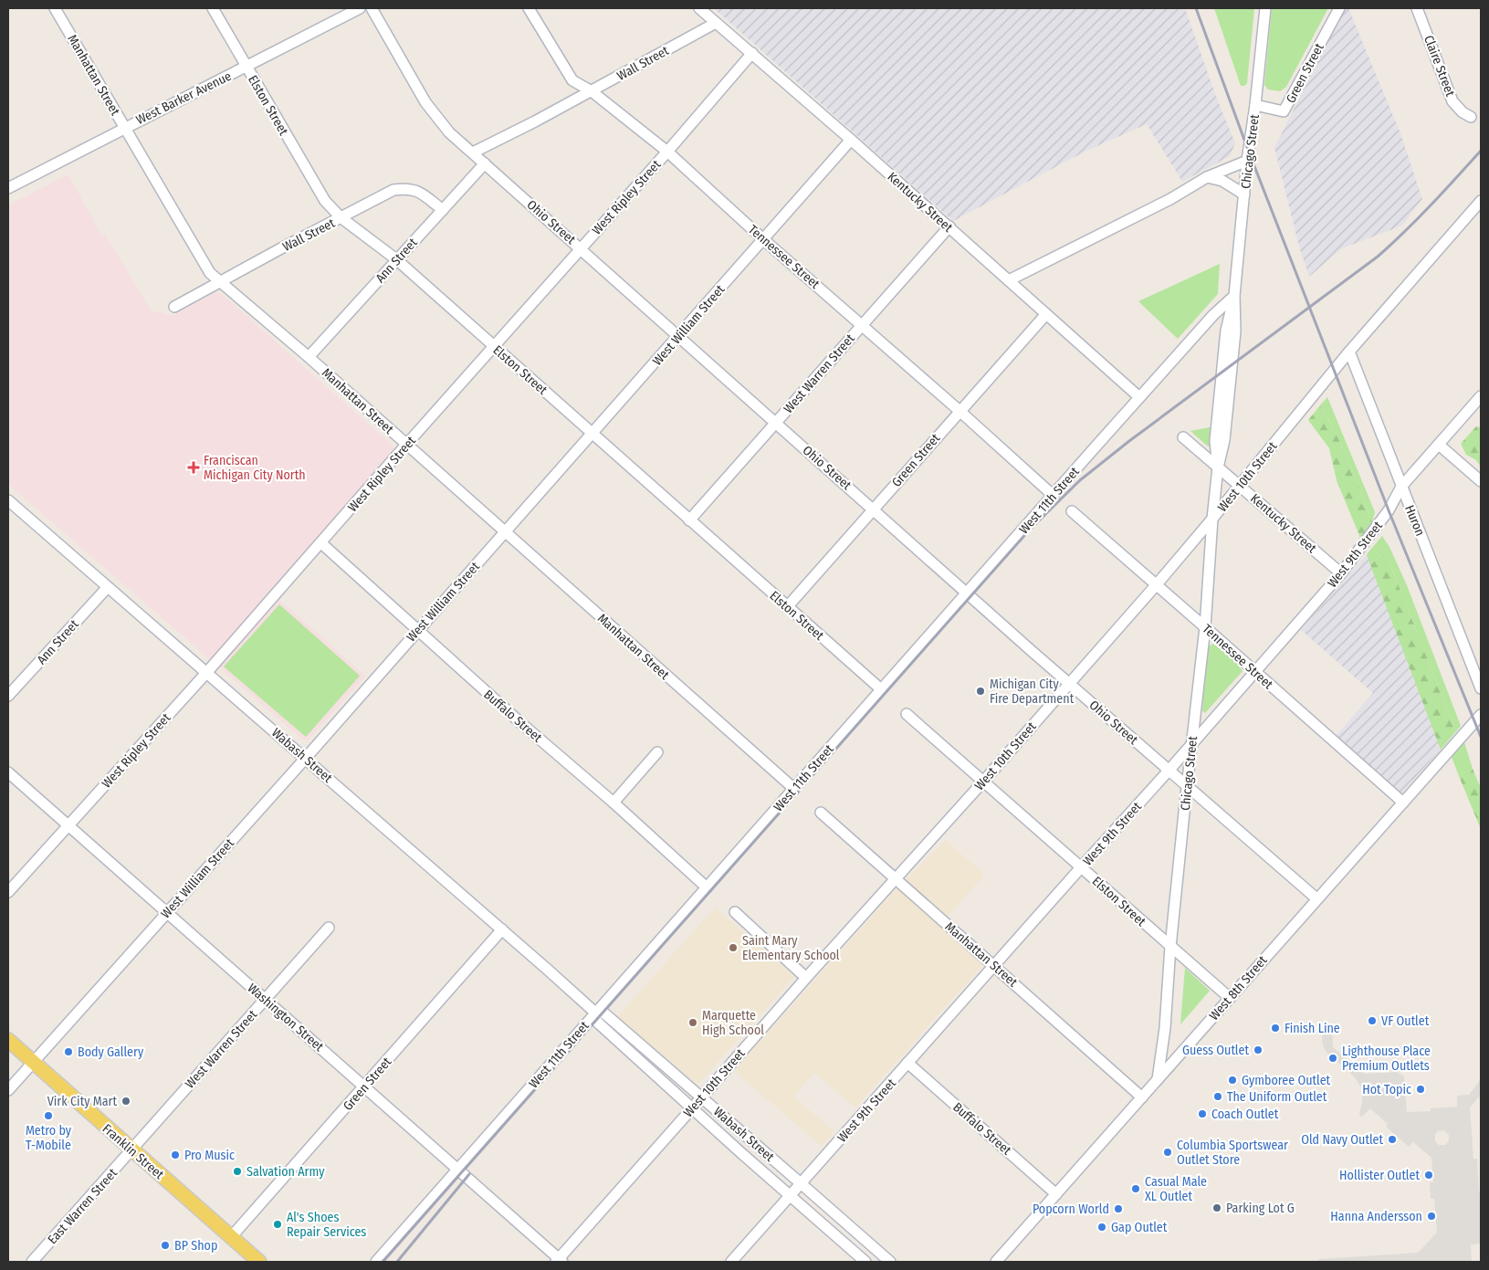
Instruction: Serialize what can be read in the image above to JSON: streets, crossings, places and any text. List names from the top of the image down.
{
  "streets": {
    "main road": ["Franklin Street"],
    "street": [
      "Wall Street",
      "Claire Street",
      "Green Street",
      "Manhattan Street",
      "West Barker Avenue",
      "Elston Street",
      "Chicago Street",
      "West Ripley Street",
      "Kentucky Street",
      "Ohio Street",
      "Tennessee Street",
      "Ann Street",
      "West William Street",
      "West Warren Street",
      "West 10th Street",
      "West 11th Street",
      "Huron",
      "West 9th Street",
      "Buffalo Street",
      "Wabash Street",
      "West 8th Street",
      "Washington Street",
      "East Warren Street"
    ]
  },
  "crossings": [
    ["Wall Street", "Manhattan Street"],
    ["Wall Street", "Elston Street"],
    ["Wall Street", "Kentucky Street"],
    ["Wall Street", "Ohio Street"],
    ["Wall Street", "Tennessee Street"],
    ["Wall Street", "Ann Street"],
    ["Green Street", "Elston Street"],
    ["Green Street", "Chicago Street"],
    ["Green Street", "Kentucky Street"],
    ["Green Street", "Ohio Street"],
    ["Green Street", "Tennessee Street"],
    ["Green Street", "Wabash Street"],
    ["Green Street", "Washington Street"],
    ["Green Street", "Franklin Street"],
    ["Manhattan Street", "West Barker Avenue"],
    ["Manhattan Street", "West Ripley Street"],
    ["Manhattan Street", "Ann Street"],
    ["Manhattan Street", "West William Street"],
    ["Manhattan Street", "West 10th Street"],
    ["Manhattan Street", "West 11th Street"],
    ["Manhattan Street", "West 9th Street"],
    ["Manhattan Street", "West 8th Street"],
    ["West Barker Avenue", "Elston Street"],
    ["Elston Street", "Chicago Street"],
    ["Elston Street", "West Ripley Street"],
    ["Elston Street", "Ann Street"],
    ["Elston Street", "West William Street"],
    ["Elston Street", "West Warren Street"],
    ["Elston Street", "West 10th Street"],
    ["Elston Street", "West 11th Street"],
    ["Elston Street", "West 9th Street"],
    ["Elston Street", "West 8th Street"],
    ["Chicago Street", "Kentucky Street"],
    ["Chicago Street", "Ohio Street"],
    ["Chicago Street", "Tennessee Street"],
    ["Chicago Street", "West 10th Street"],
    ["Chicago Street", "West 11th Street"],
    ["Chicago Street", "West 9th Street"],
    ["Chicago Street", "West 8th Street"],
    ["West Ripley Street", "Kentucky Street"],
    ["West Ripley Street", "Ohio Street"],
    ["West Ripley Street", "Tennessee Street"],
    ["West Ripley Street", "Buffalo Street"],
    ["West Ripley Street", "Wabash Street"],
    ["West Ripley Street", "Washington Street"],
    ["Kentucky Street", "West William Street"],
    ["Kentucky Street", "West Warren Street"],
    ["Kentucky Street", "West 10th Street"],
    ["Kentucky Street", "West 11th Street"],
    ["Kentucky Street", "West 9th Street"],
    ["Ohio Street", "Ann Street"],
    ["Ohio Street", "West William Street"],
    ["Ohio Street", "West Warren Street"],
    ["Ohio Street", "West 10th Street"],
    ["Ohio Street", "West 11th Street"],
    ["Ohio Street", "West 9th Street"],
    ["Ohio Street", "West 8th Street"],
    ["Tennessee Street", "West William Street"],
    ["Tennessee Street", "West Warren Street"],
    ["Tennessee Street", "West 10th Street"],
    ["Tennessee Street", "West 11th Street"],
    ["Tennessee Street", "West 9th Street"],
    ["Tennessee Street", "West 8th Street"],
    ["Ann Street", "Wabash Street"],
    ["West William Street", "Buffalo Street"],
    ["West William Street", "Wabash Street"],
    ["West William Street", "Washington Street"],
    ["West William Street", "Franklin Street"],
    ["West Warren Street", "Washington Street"],
    ["West Warren Street", "Franklin Street"],
    ["West Warren Street", "East Warren Street"],
    ["West 10th Street", "Huron"],
    ["West 10th Street", "Wabash Street"],
    ["West 10th Street", "Washington Street"],
    ["West 11th Street", "Buffalo Street"],
    ["West 11th Street", "Wabash Street"],
    ["West 11th Street", "Washington Street"],
    ["Huron", "West 9th Street"],
    ["West 9th Street", "Buffalo Street"],
    ["West 9th Street", "Wabash Street"],
    ["Buffalo Street", "West 8th Street"],
    ["Franklin Street", "East Warren Street"]
  ],
  "places": {
    "health": ["Franciscan Michigan City North"],
    "other": [
      "Michigan City Fire Department",
      "Saint Mary Elementary School",
      "VF Outlet",
      "Marquette High School",
      "Finish Line",
      "Guess Outlet",
      "Body Gallery",
      "Lighthouse Place Premium Outlets",
      "Gymboree Outlet",
      "Hot Topic",
      "The Uniform Outlet",
      "Virk City Mart",
      "Coach Outlet",
      "Metro by T-Mobile",
      "Old Navy Outlet",
      "Columbia Sportswear Outlet Store",
      "Pro Music",
      "Salvation Army",
      "Hollister Outlet",
      "Casual Male XL Outlet",
      "Parking Lot G",
      "Popcorn World",
      "Hanna Andersson",
      "Al's Shoes Repair Services",
      "Gap Outlet",
      "BP Shop"
    ]
  }
}
